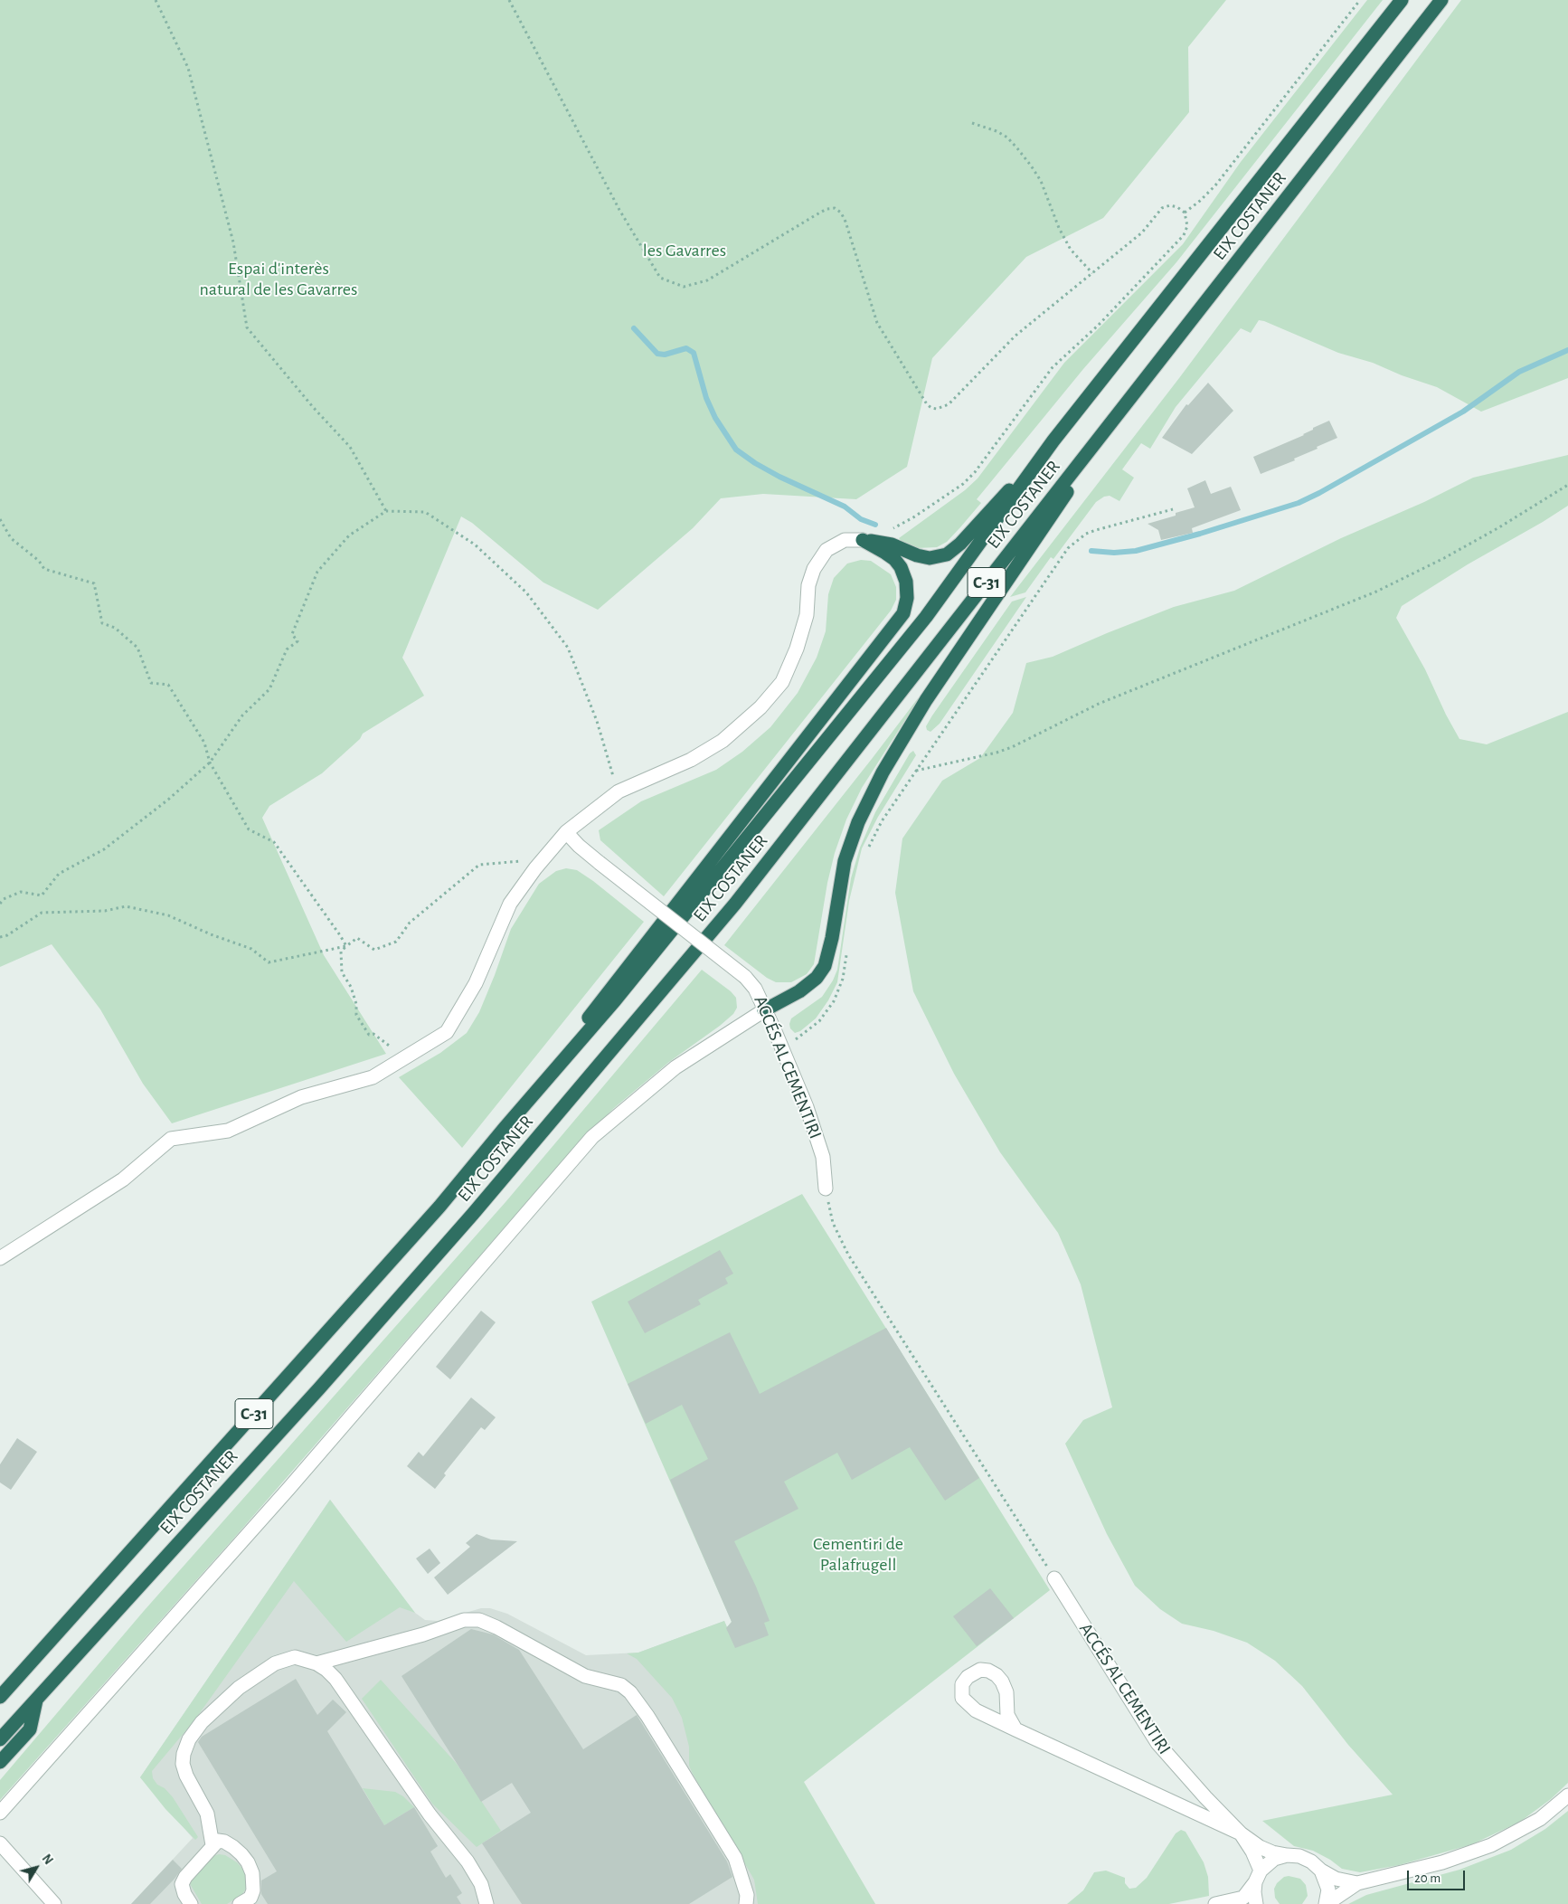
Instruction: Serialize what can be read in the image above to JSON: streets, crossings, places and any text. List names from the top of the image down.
{
  "streets": {
    "highway": ["EIX COSTANER", "C-31"],
    "street": ["ACCÉS AL CEMENTIRI"]
  },
  "parks": ["les Gavarres", "Espai d'interès natural de les Gavarres", "Cementiri de Palafrugell"],
  "scale_bar": "20 m",
  "north": "top right"
}
